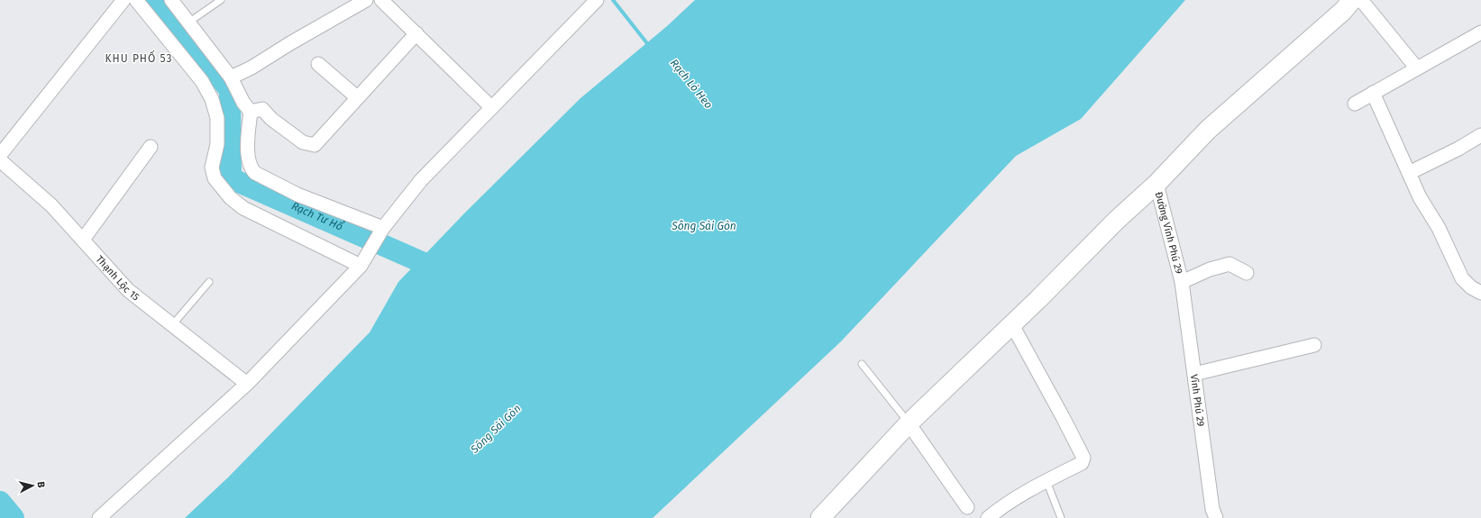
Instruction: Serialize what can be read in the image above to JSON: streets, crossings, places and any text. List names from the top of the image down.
{
  "streets": {
    "street": ["Đường Vĩnh Phú 29", "Thạnh Lộc 15", "Vĩnh Phú 29"]
  },
  "crossings": [
    ["Đường Vĩnh Phú 29", "Vĩnh Phú 29"]
  ],
  "districts": ["KHU PHỐ 53"],
  "water": ["Rạch Lò Heo", "Rạch Tư Hổ", "Sông Sài Gòn"],
  "north": "right"
}
